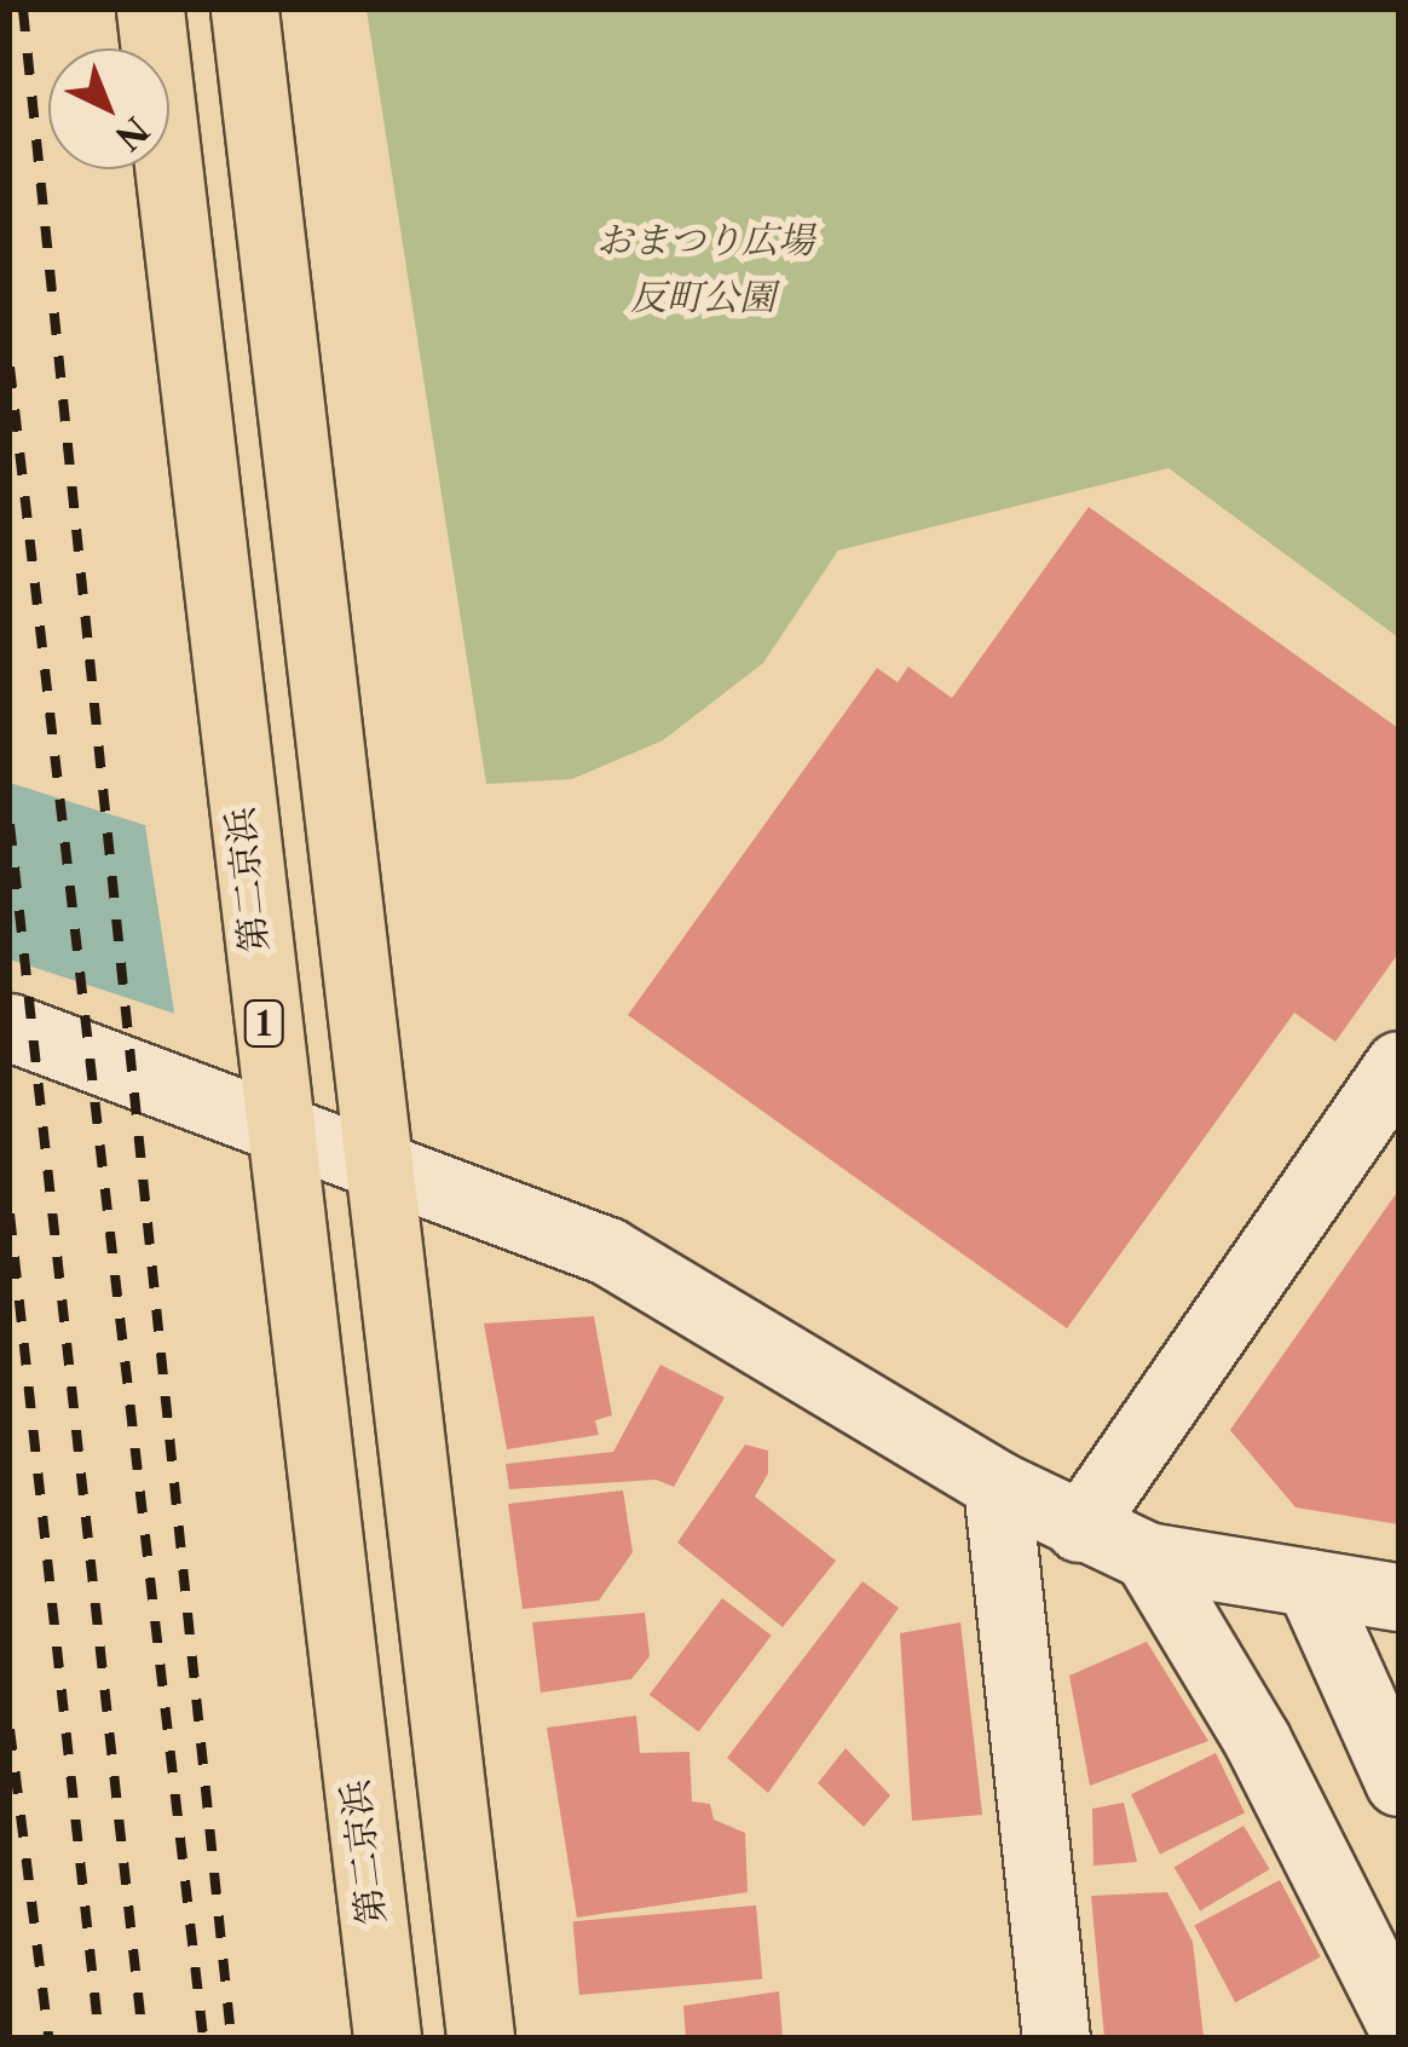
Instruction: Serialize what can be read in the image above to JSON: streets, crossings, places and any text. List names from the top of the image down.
{
  "streets": {
    "highway": ["第二京浜", "1"]
  },
  "parks": ["おまつり広場", "反町公園"],
  "north": "bottom right"
}
